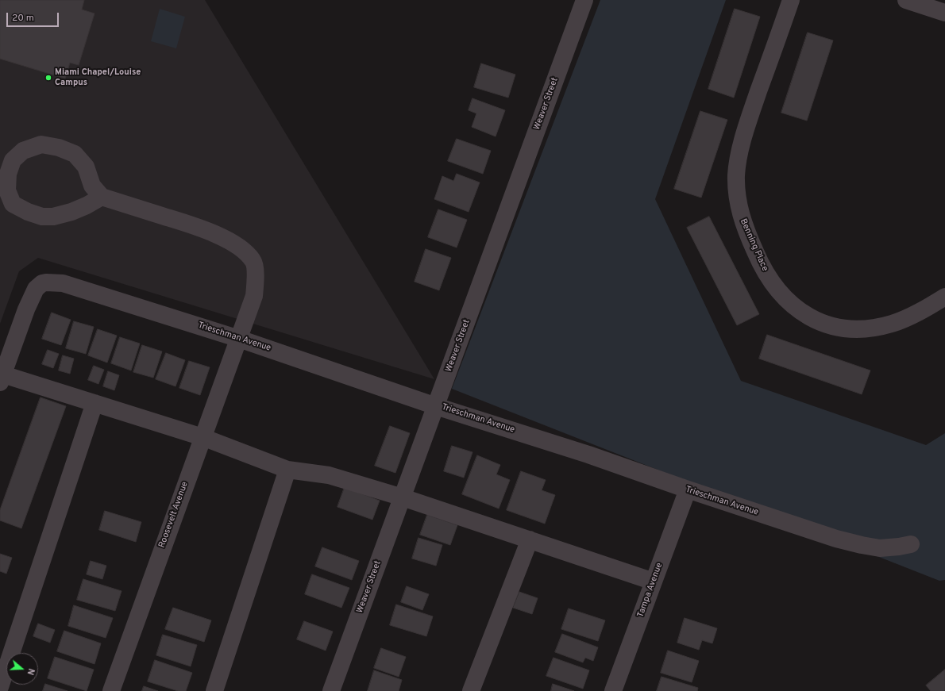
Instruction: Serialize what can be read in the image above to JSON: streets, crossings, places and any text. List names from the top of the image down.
{
  "streets": {
    "street": [
      "Weaver Street",
      "Benning Place",
      "Trieschman Avenue",
      "Roosevelt Avenue",
      "Tampa Avenue"
    ]
  },
  "crossings": [
    ["Weaver Street", "Trieschman Avenue"],
    ["Trieschman Avenue", "Roosevelt Avenue"],
    ["Trieschman Avenue", "Tampa Avenue"]
  ],
  "places": ["Miami Chapel/Louise Campus"],
  "scale_bar": "20 m",
  "north": "right"
}
